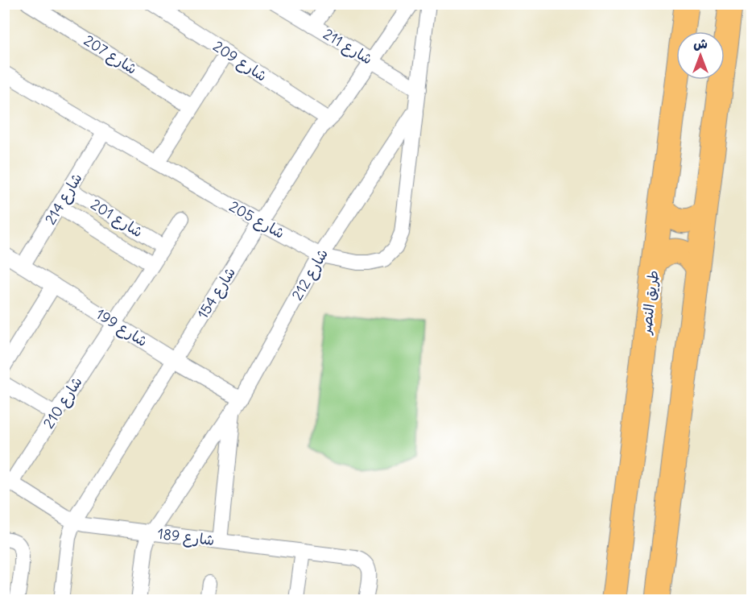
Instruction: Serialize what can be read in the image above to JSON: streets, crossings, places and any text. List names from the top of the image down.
{
  "streets": {
    "highway": ["طريق النصر"],
    "street": [
      "شارع 211",
      "شارع 207",
      "شارع 209",
      "شارع 214",
      "شارع 201",
      "شارع 205",
      "شارع 212",
      "شارع 154",
      "شارع 199",
      "شارع 210",
      "شارع 189"
    ]
  },
  "crossings": [
    ["شارع 211", "شارع 212"],
    ["شارع 211", "شارع 154"],
    ["شارع 209", "شارع 154"],
    ["شارع 214", "شارع 201"],
    ["شارع 214", "شارع 205"],
    ["شارع 214", "شارع 199"],
    ["شارع 205", "شارع 212"],
    ["شارع 205", "شارع 154"],
    ["شارع 212", "شارع 199"],
    ["شارع 212", "شارع 189"],
    ["شارع 154", "شارع 199"],
    ["شارع 154", "شارع 189"],
    ["شارع 199", "شارع 210"],
    ["شارع 210", "شارع 189"]
  ],
  "north": "top"
}
